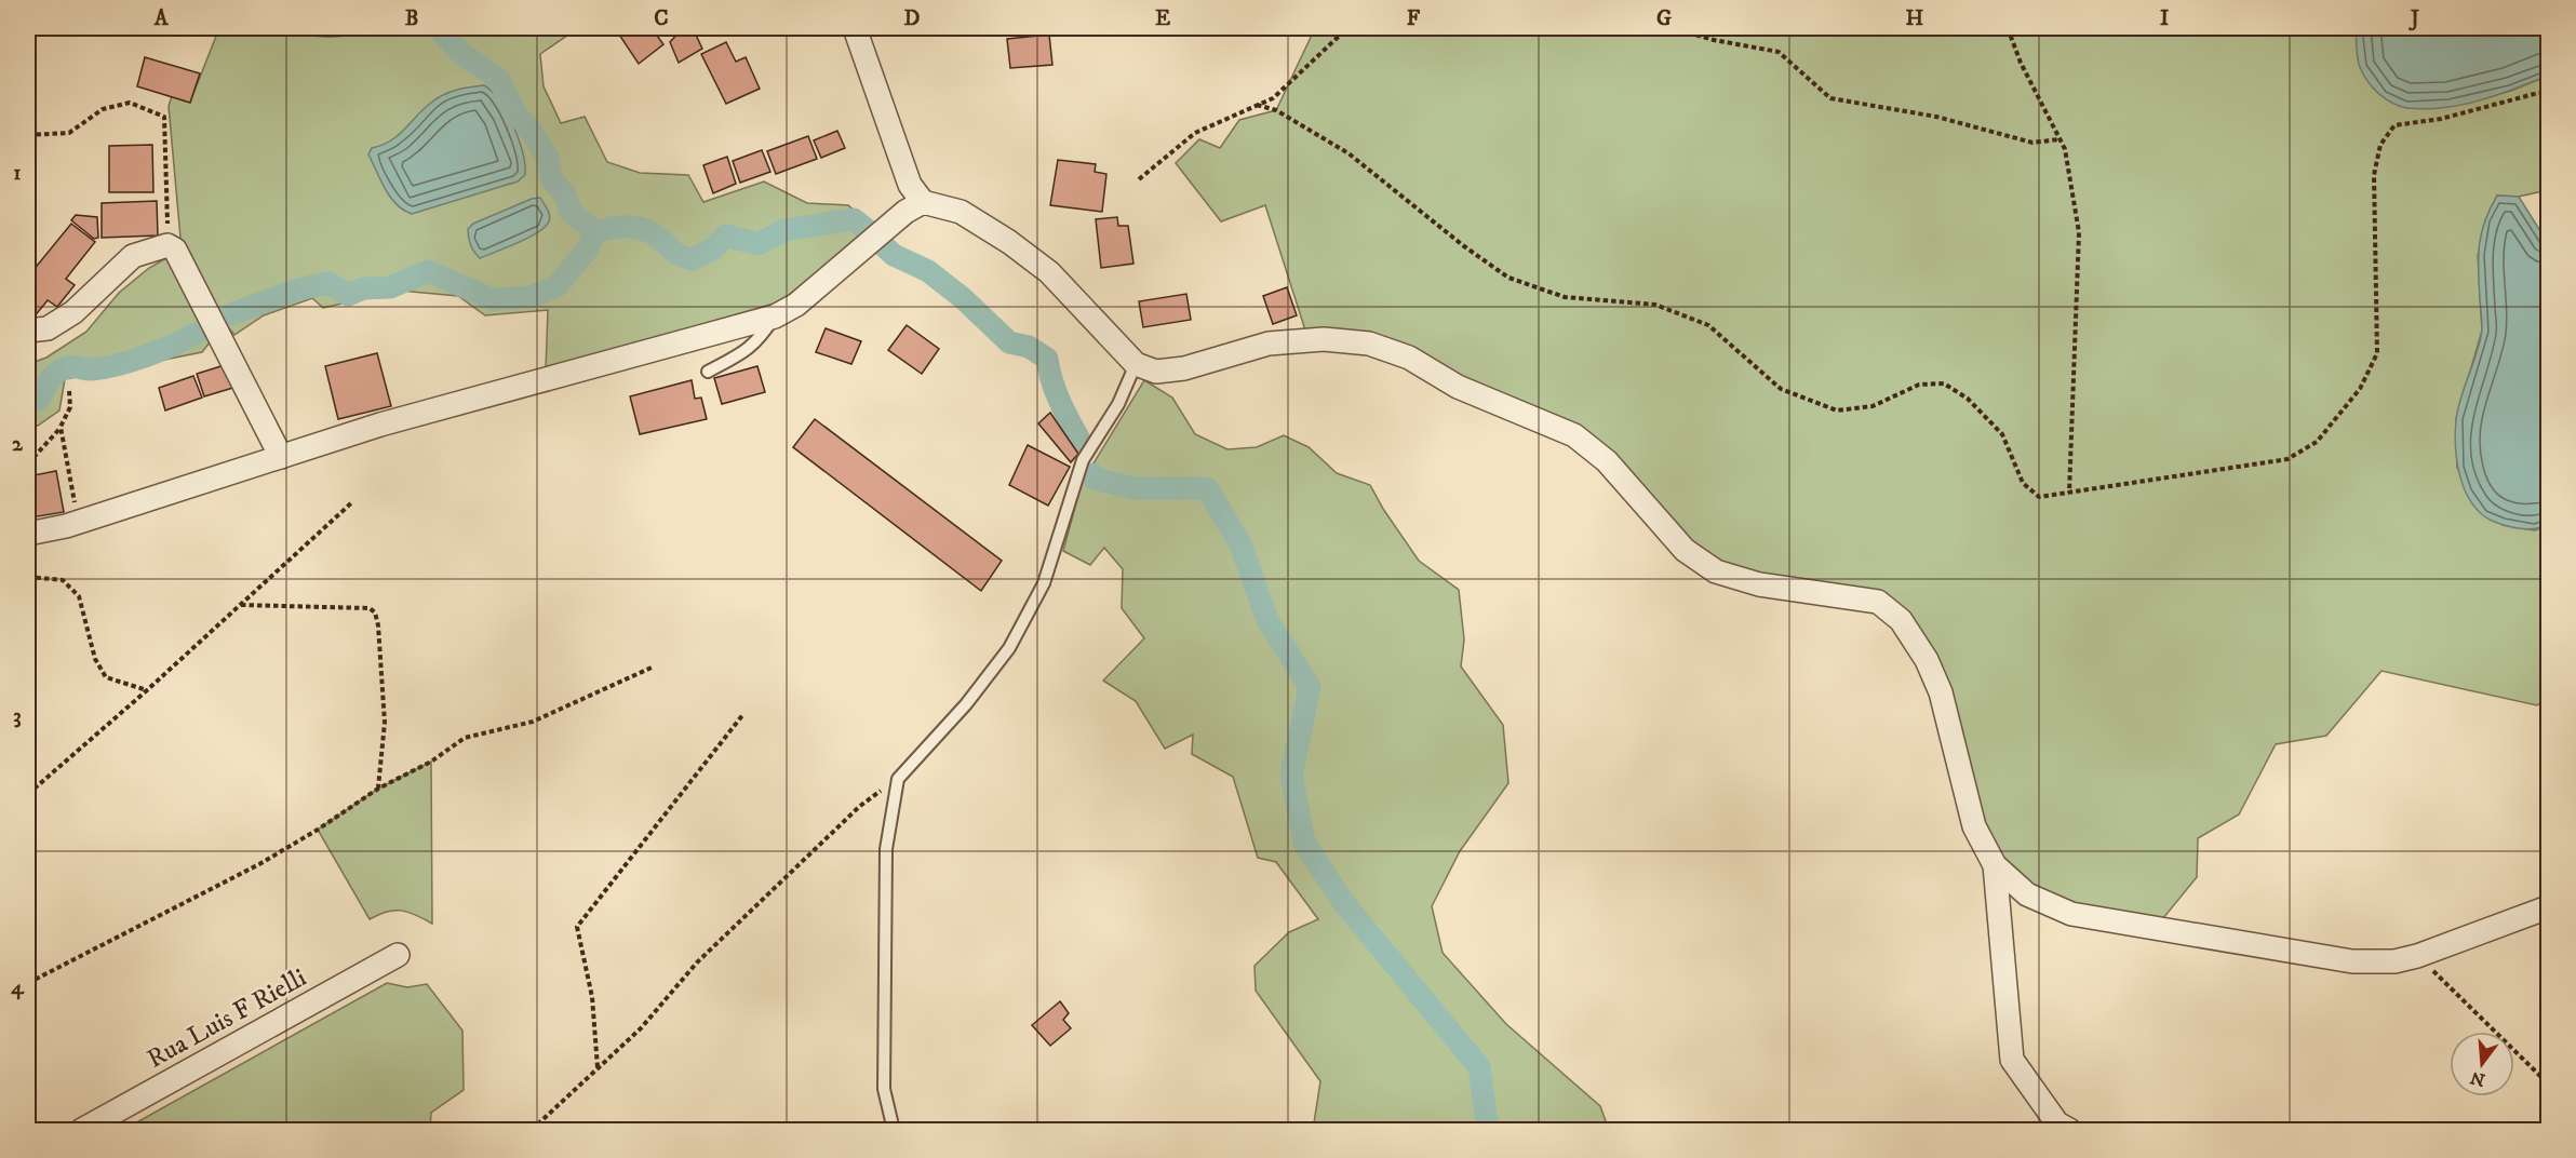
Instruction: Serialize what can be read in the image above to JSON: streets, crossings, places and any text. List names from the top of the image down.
{
  "streets": {
    "street": ["Rua Luis F Rielli"]
  },
  "north": "bottom",
  "grid": {
    "columns": [
      "A",
      "B",
      "C",
      "D",
      "E",
      "F",
      "G",
      "H",
      "I",
      "J"
    ],
    "rows": [
      "1",
      "2",
      "3",
      "4"
    ]
  }
}
